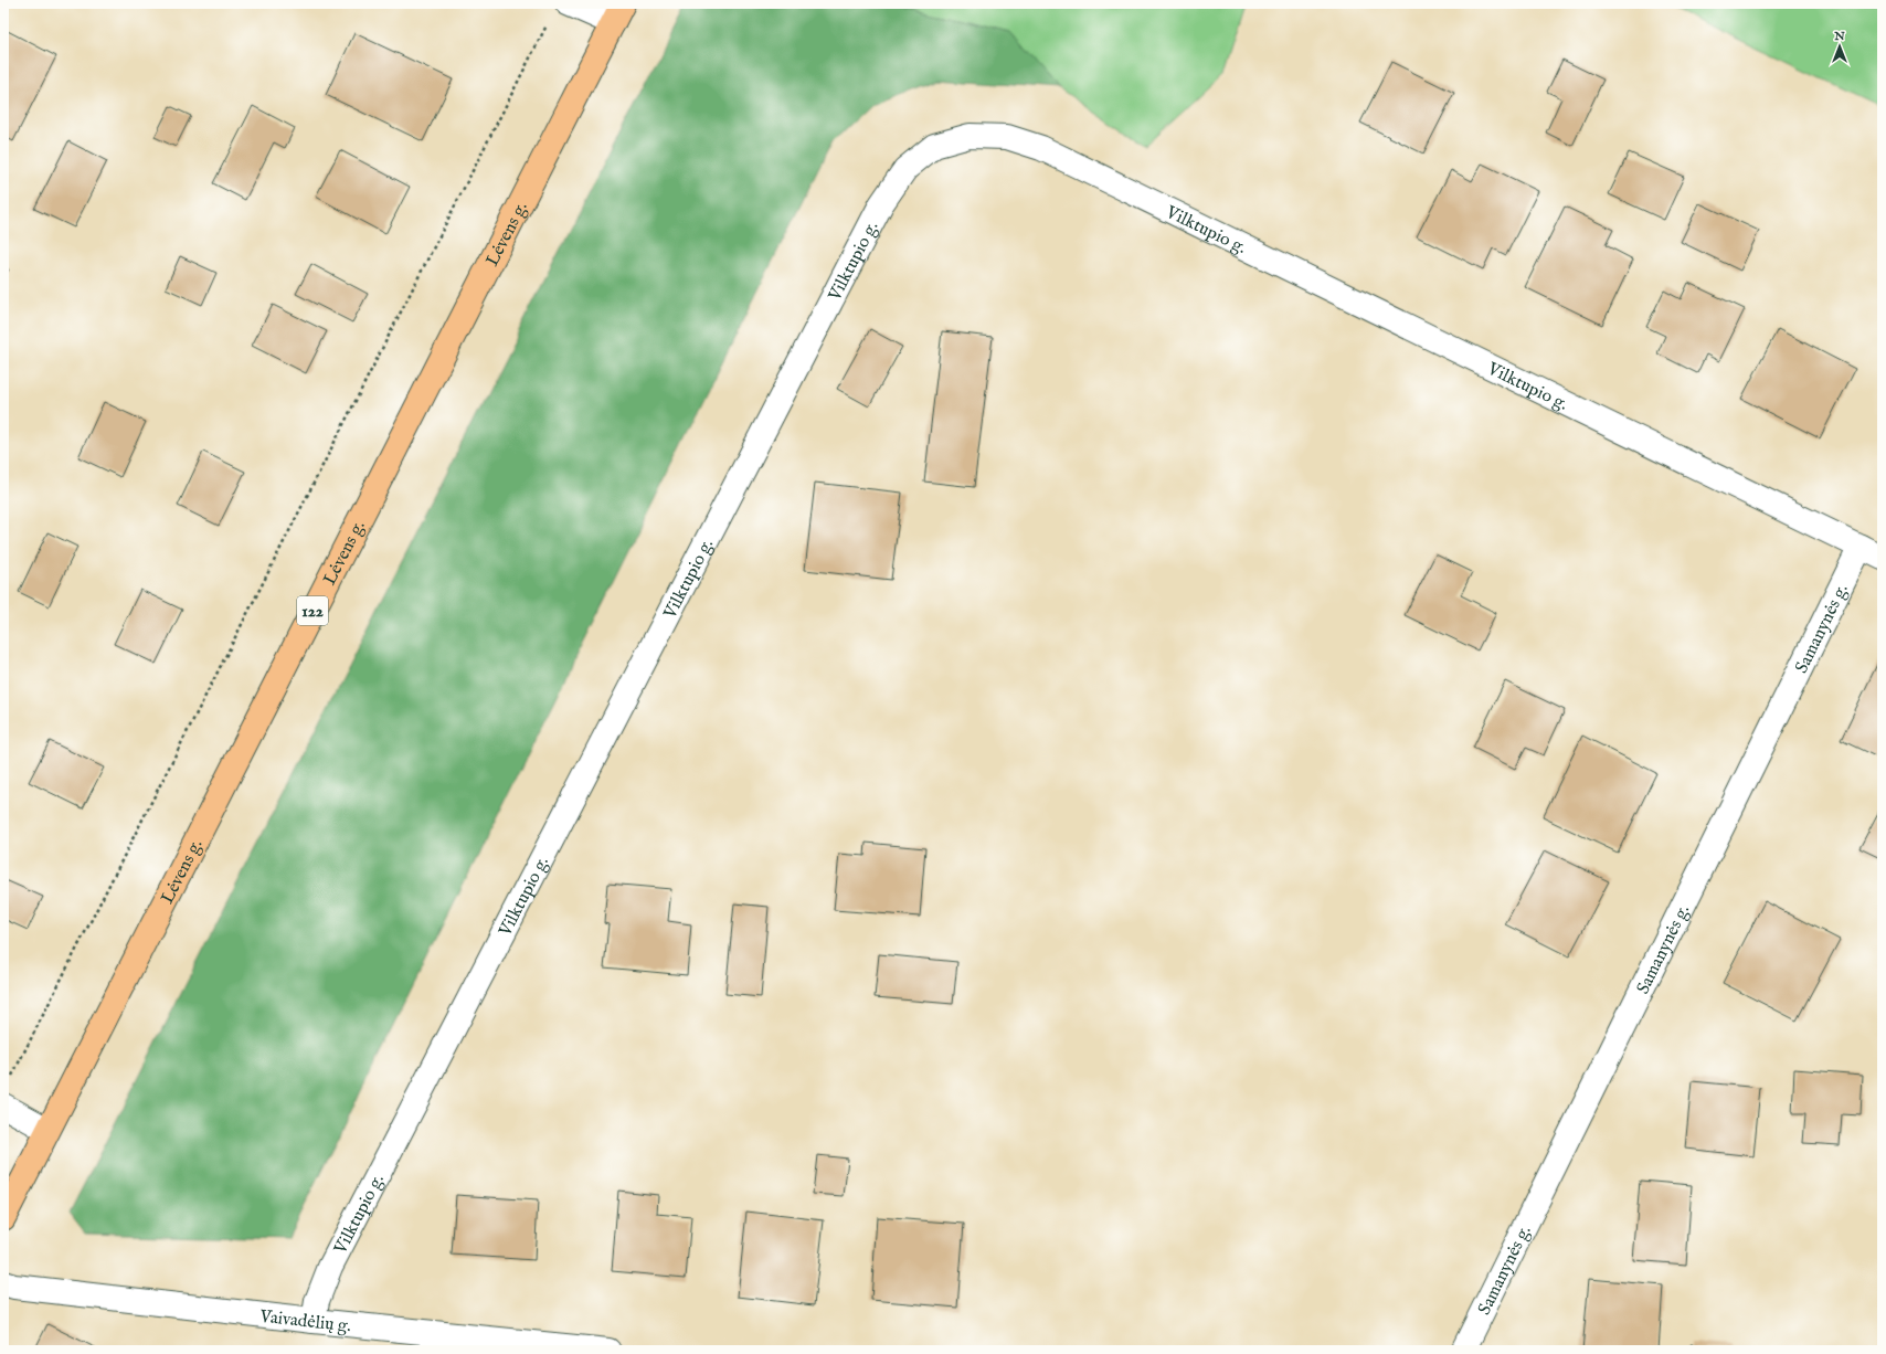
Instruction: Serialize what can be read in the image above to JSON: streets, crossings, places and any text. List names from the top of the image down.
{
  "streets": {
    "main road": ["Lėvens g.", "122"],
    "street": ["Vilktupio g.", "Samanynės g.", "Vaivadėlių g."]
  },
  "crossings": [
    ["Vilktupio g.", "Samanynės g."],
    ["Vilktupio g.", "Vaivadėlių g."]
  ],
  "north": "top"
}
